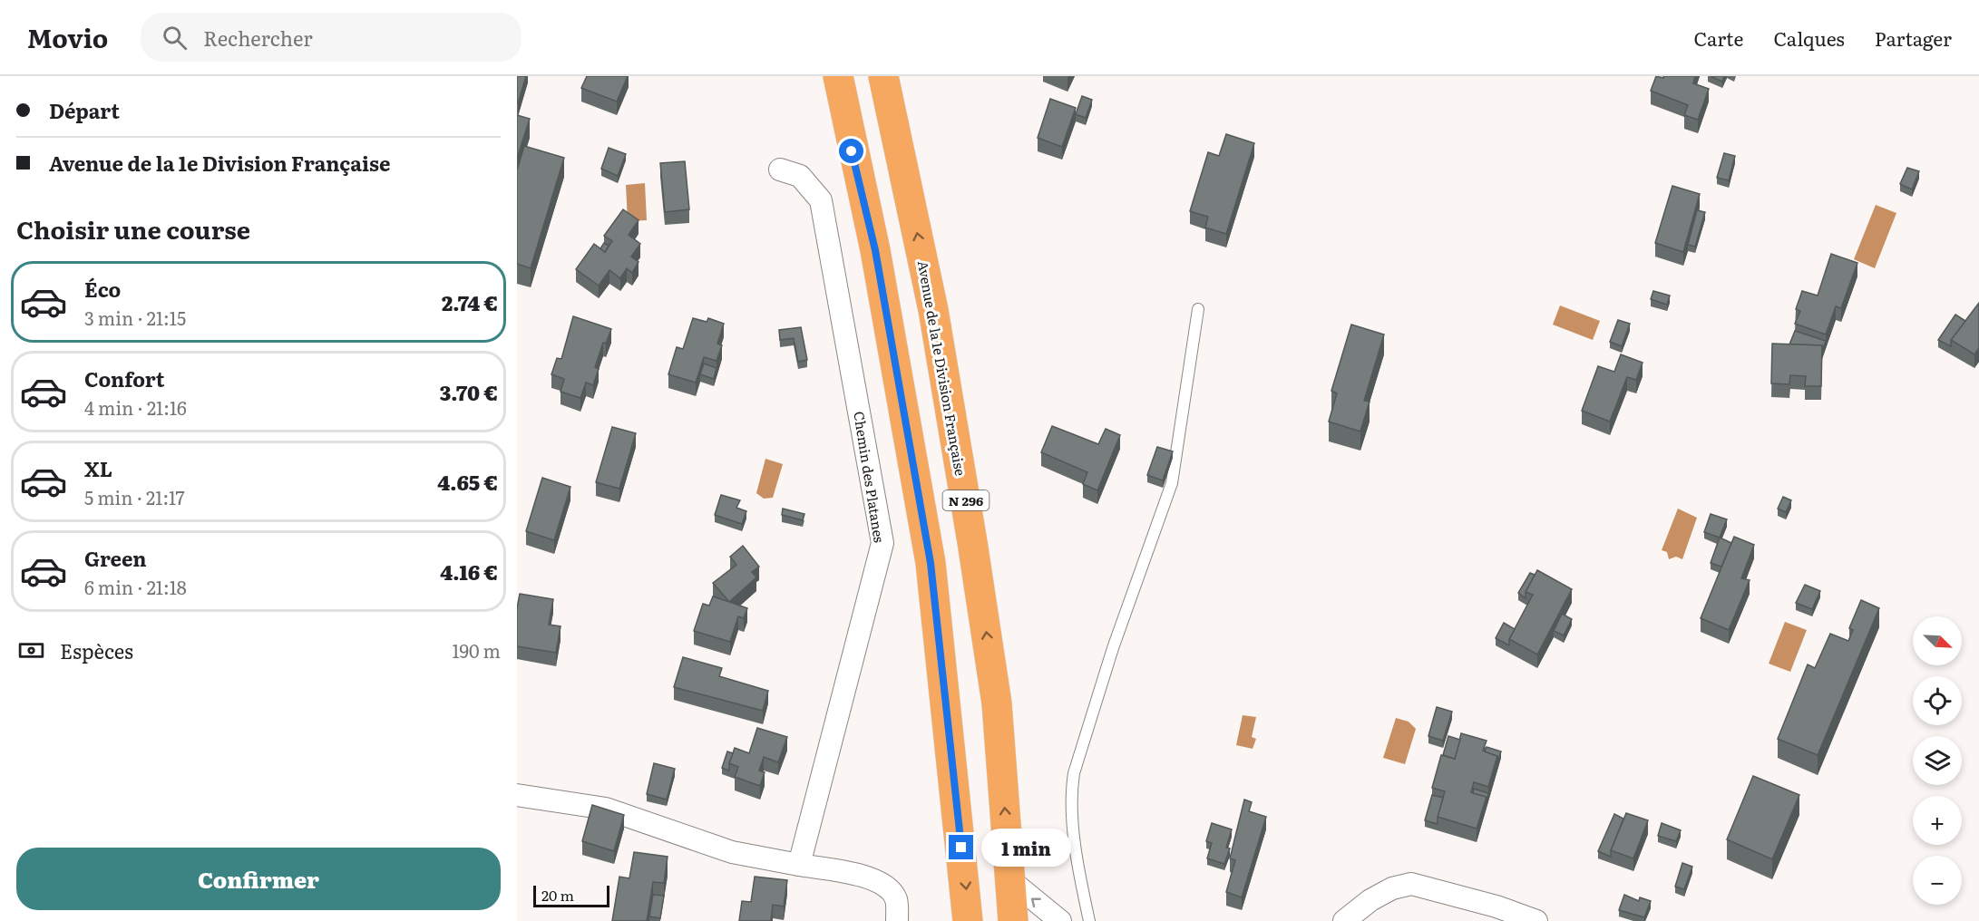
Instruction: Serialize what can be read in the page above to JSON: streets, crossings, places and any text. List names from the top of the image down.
{
  "streets": {
    "highway": ["Avenue de la 1e Division Française", "N 296"],
    "street": ["Chemin des Platanes"]
  },
  "scale_bar": "20 m",
  "north": "bottom right",
  "page": {
    "header": "Movio",
    "search": "Rechercher",
    "nav": ["Carte", "Calques", "Partager"],
    "banner": ["Départ", "Avenue de la 1e Division Française"],
    "heading": "Choisir une course",
    "list": [
      {
        "name": "Éco",
        "note": "3 min · 21:15",
        "value": "2.74 €"
      },
      {
        "name": "Confort",
        "note": "4 min · 21:16",
        "value": "3.70 €"
      },
      {
        "name": "XL",
        "note": "5 min · 21:17",
        "value": "4.65 €"
      },
      {
        "name": "Green",
        "note": "6 min · 21:18",
        "value": "4.16 €"
      }
    ],
    "map_buttons": ["+", "−"],
    "pay": ["Espèces", "190 m"],
    "bubble": "1 min",
    "buttons": "Confirmer",
    "scale": "20 m"
  }
}
